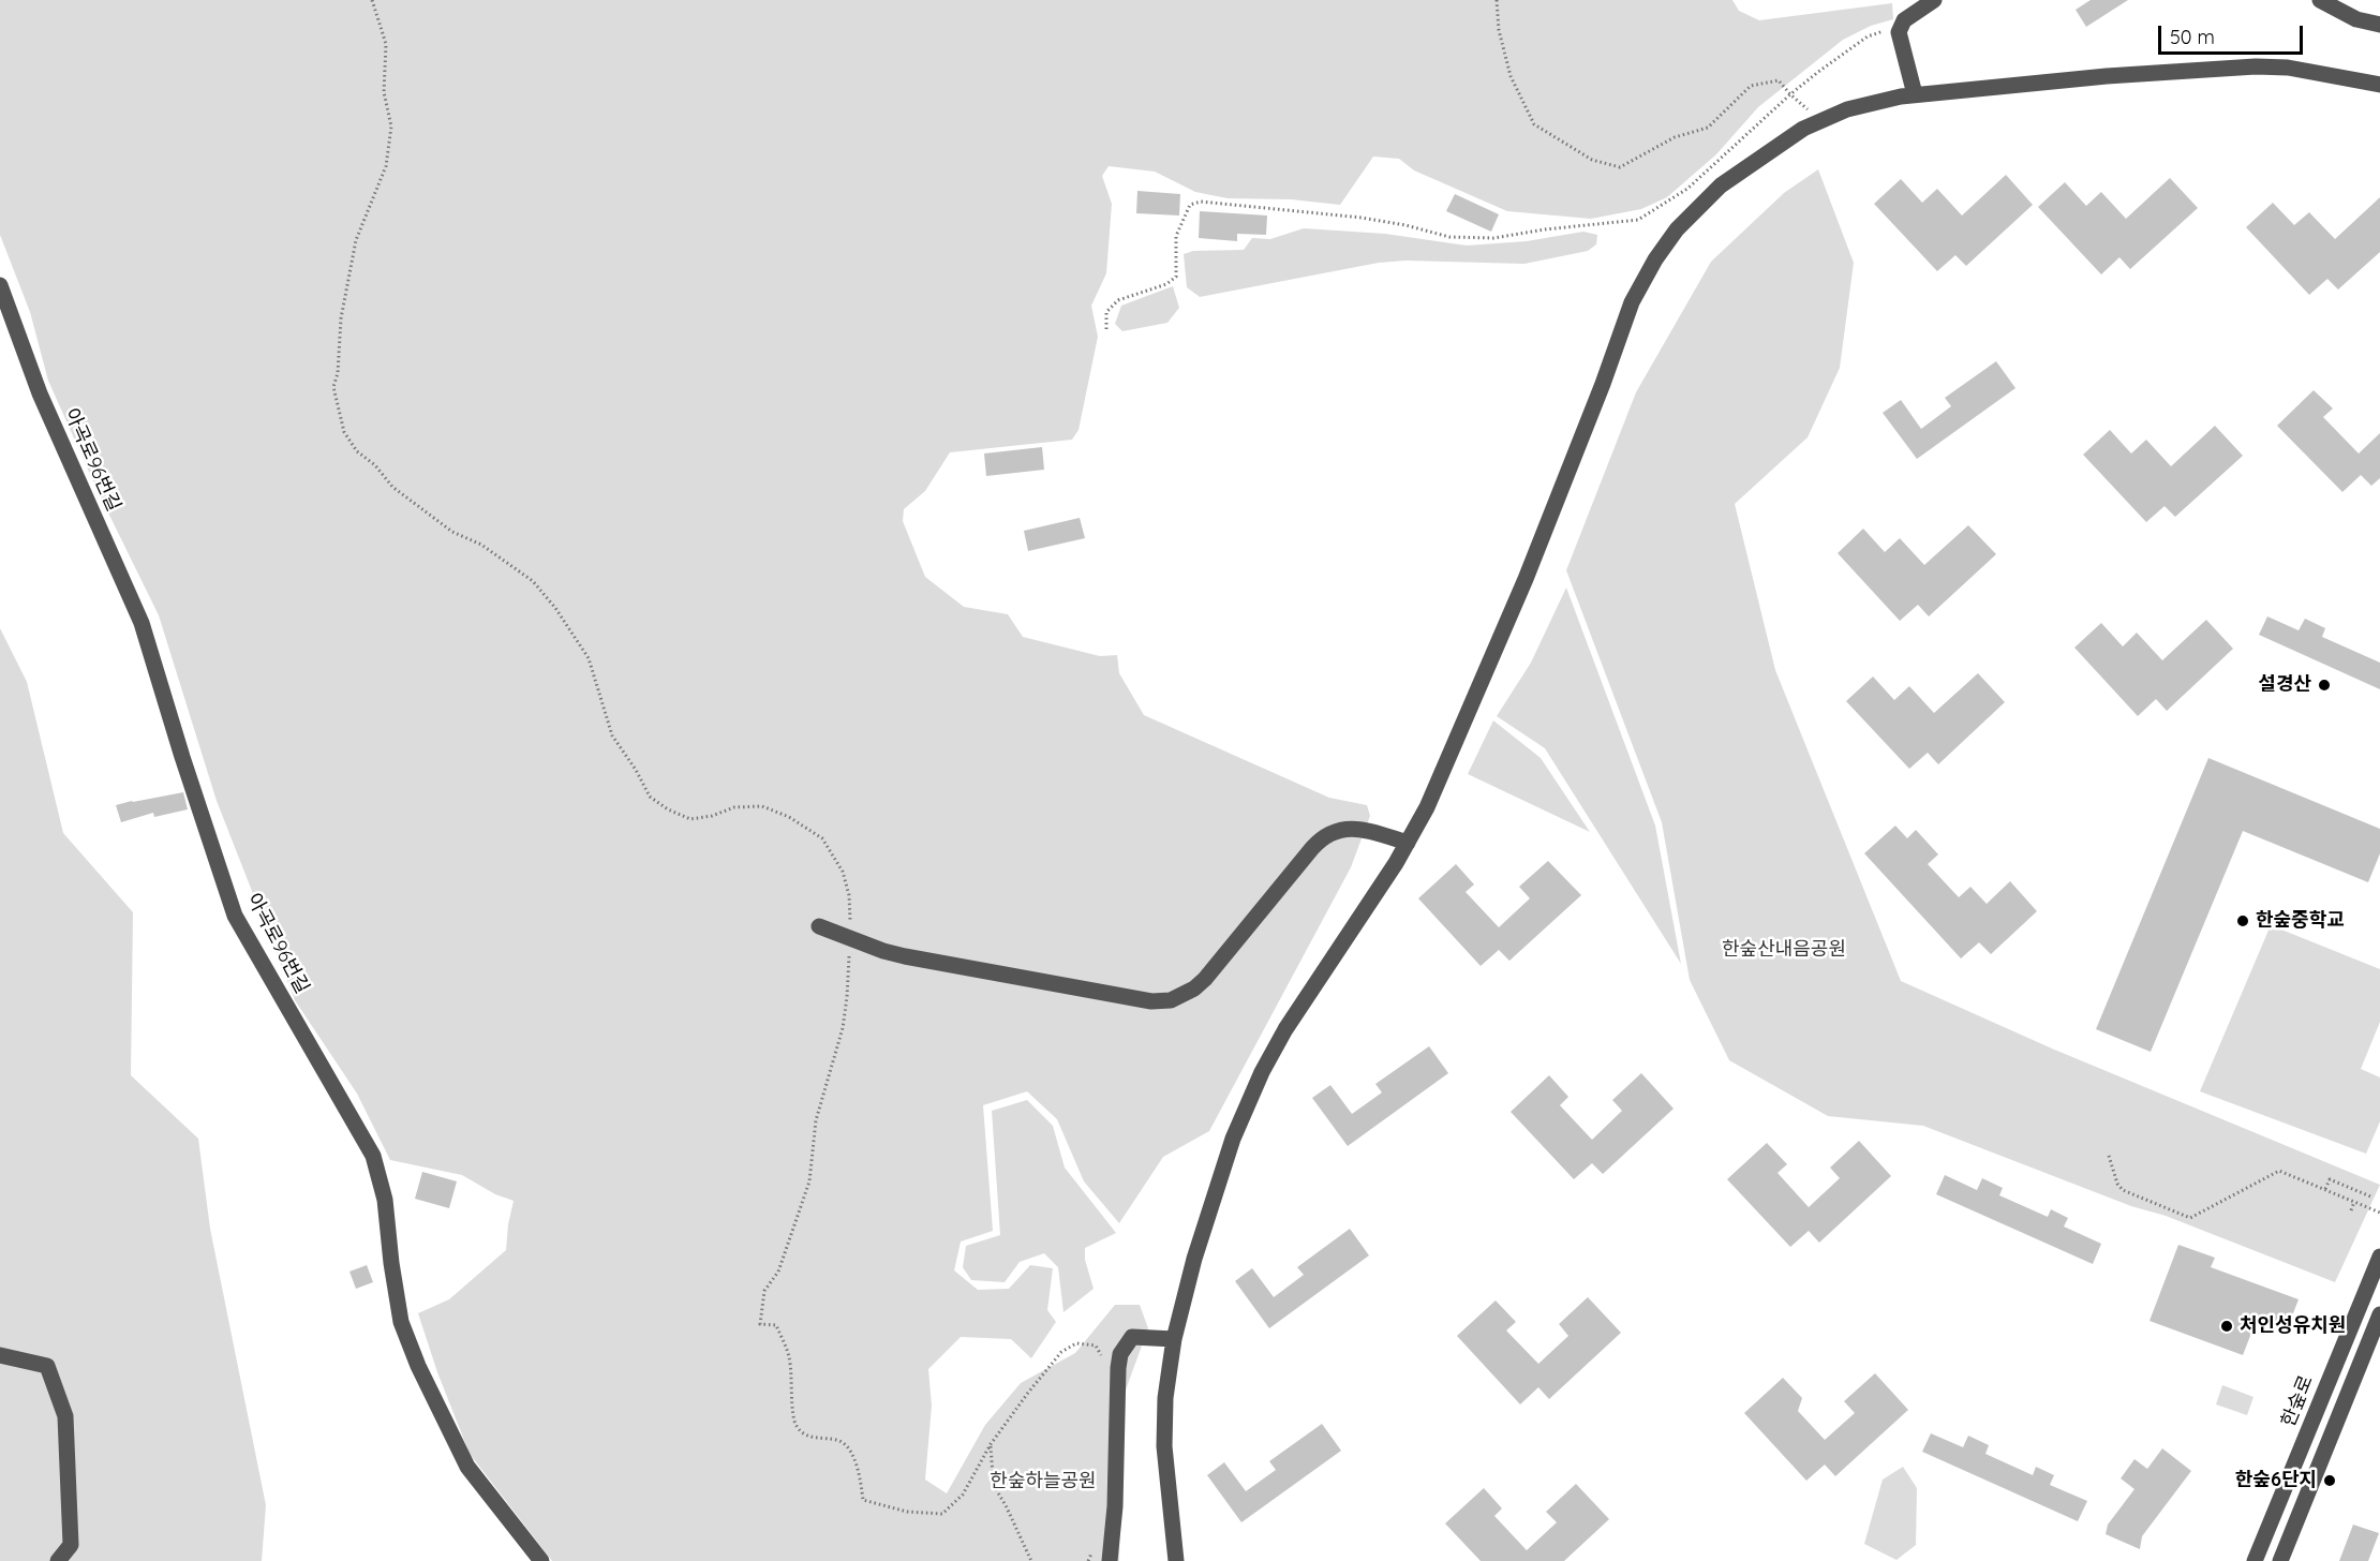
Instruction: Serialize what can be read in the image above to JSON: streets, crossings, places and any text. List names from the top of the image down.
{
  "streets": {
    "street": ["아곡로96번길", "한숲로"]
  },
  "parks": ["한숲산내음공원", "한숲하늘공원"],
  "places": [
    "설경산",
    "한숲중학교",
    "처인성유치원",
    "한숲6단지"
  ],
  "scale_bar": "50 m"
}
